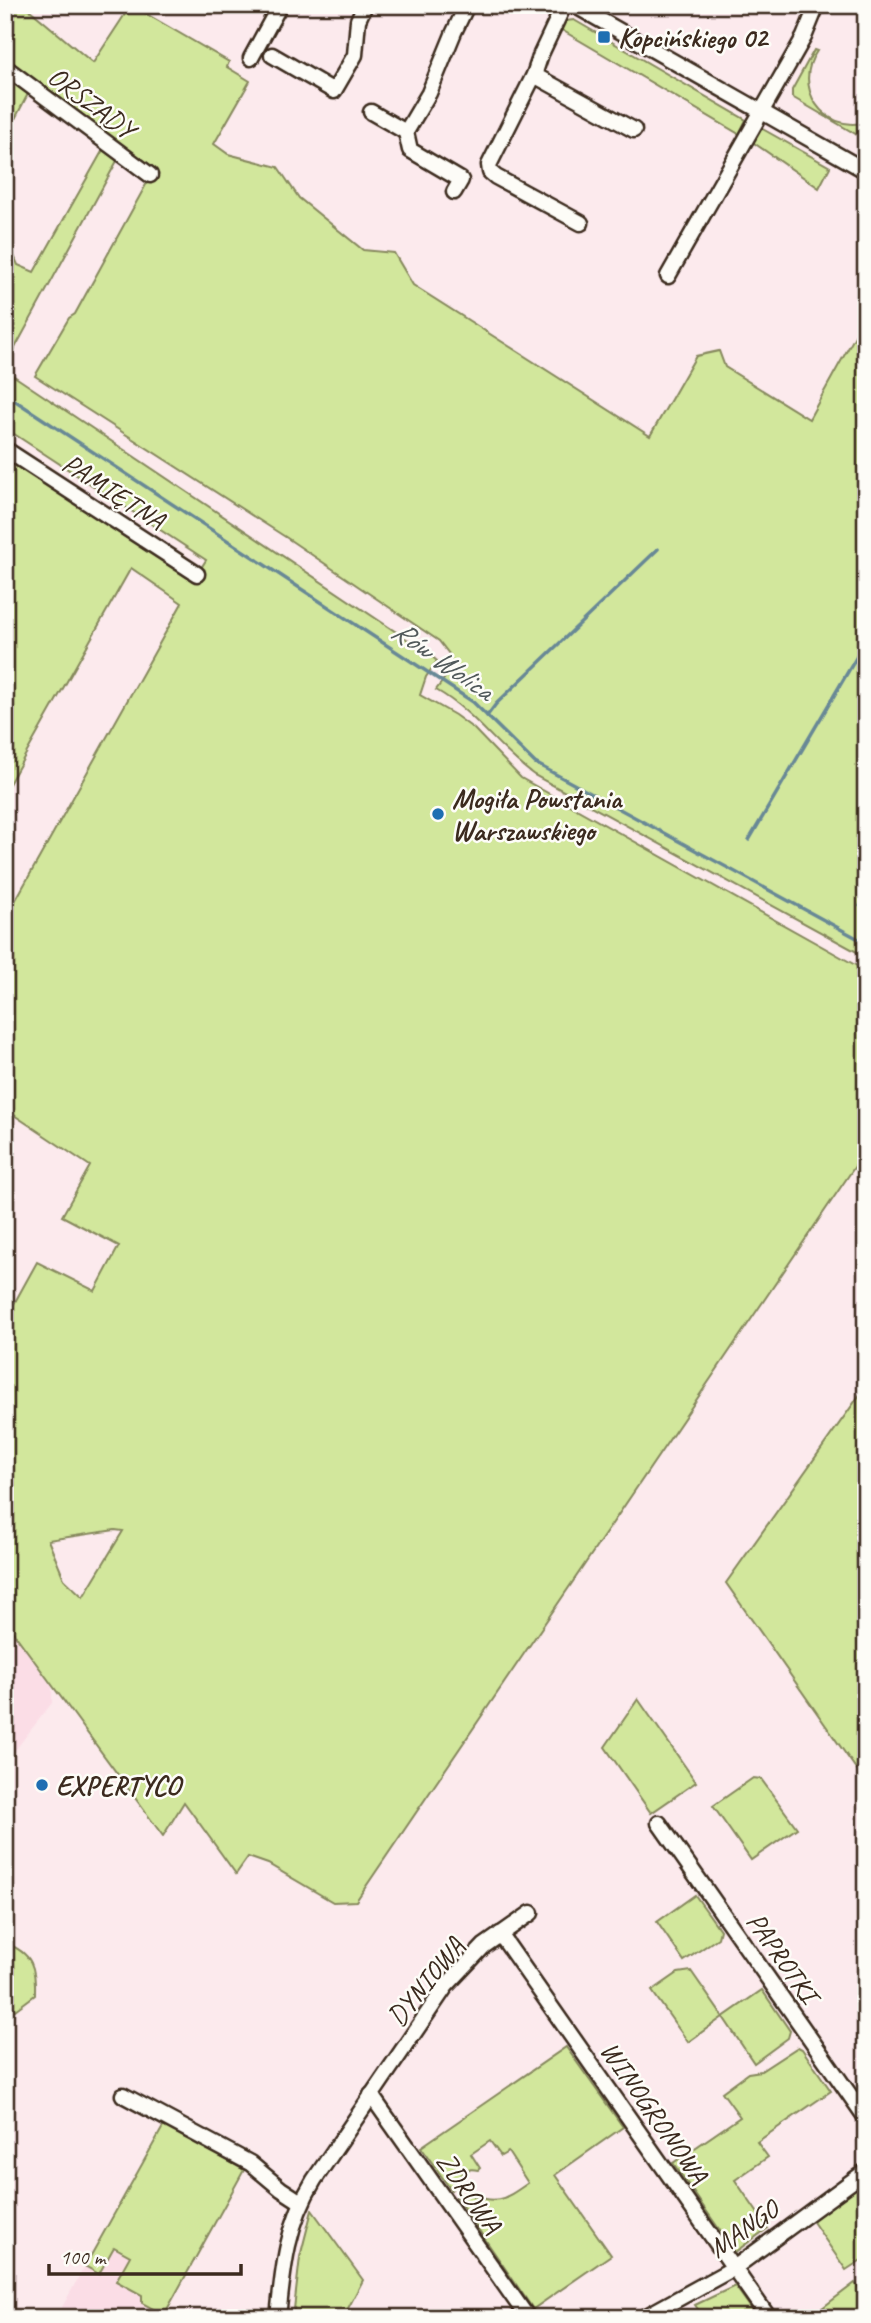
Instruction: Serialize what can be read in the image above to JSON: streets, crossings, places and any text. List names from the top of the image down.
{
  "streets": {
    "street": [
      "ORSZADY",
      "PAMIĘTNA",
      "PAPROTKI",
      "DYNIOWA",
      "WINOGRONOWA",
      "ZDROWA",
      "MANGO"
    ]
  },
  "crossings": [
    ["DYNIOWA", "WINOGRONOWA"],
    ["DYNIOWA", "ZDROWA"],
    ["WINOGRONOWA", "MANGO"]
  ],
  "water": ["Rów Wolica"],
  "places": {
    "transit": ["Kopcińskiego 02"],
    "other": ["Mogiła Powstania Warszawskiego", "EXPERTYCO"]
  },
  "scale_bar": "100 m"
}
